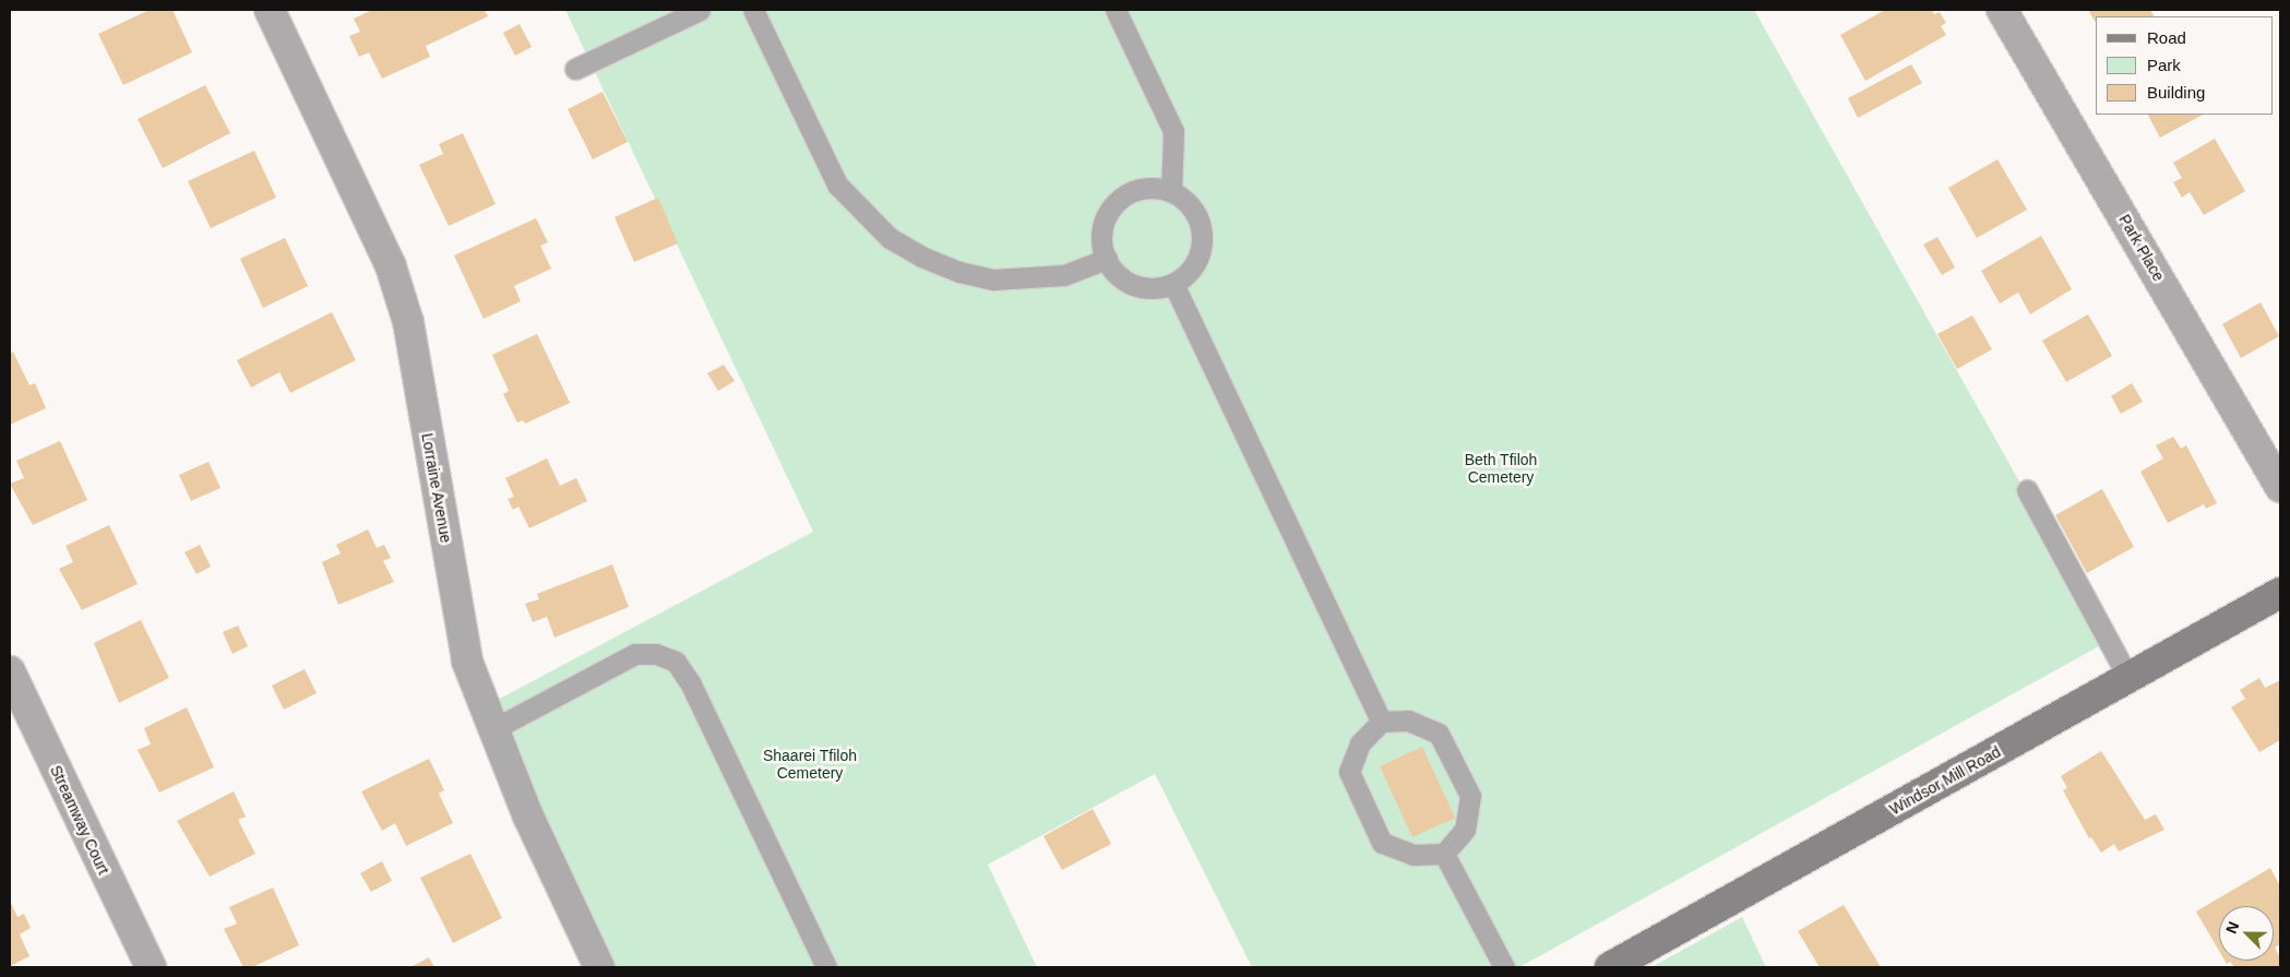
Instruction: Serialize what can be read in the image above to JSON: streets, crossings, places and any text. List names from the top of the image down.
{
  "streets": {
    "main road": ["Windsor Mill Road"],
    "street": ["Park Place", "Lorraine Avenue", "Streamway Court"]
  },
  "parks": ["Beth Tfiloh Cemetery", "Shaarei Tfiloh Cemetery"],
  "legend": ["Road", "Park", "Building"],
  "north": "top left"
}
